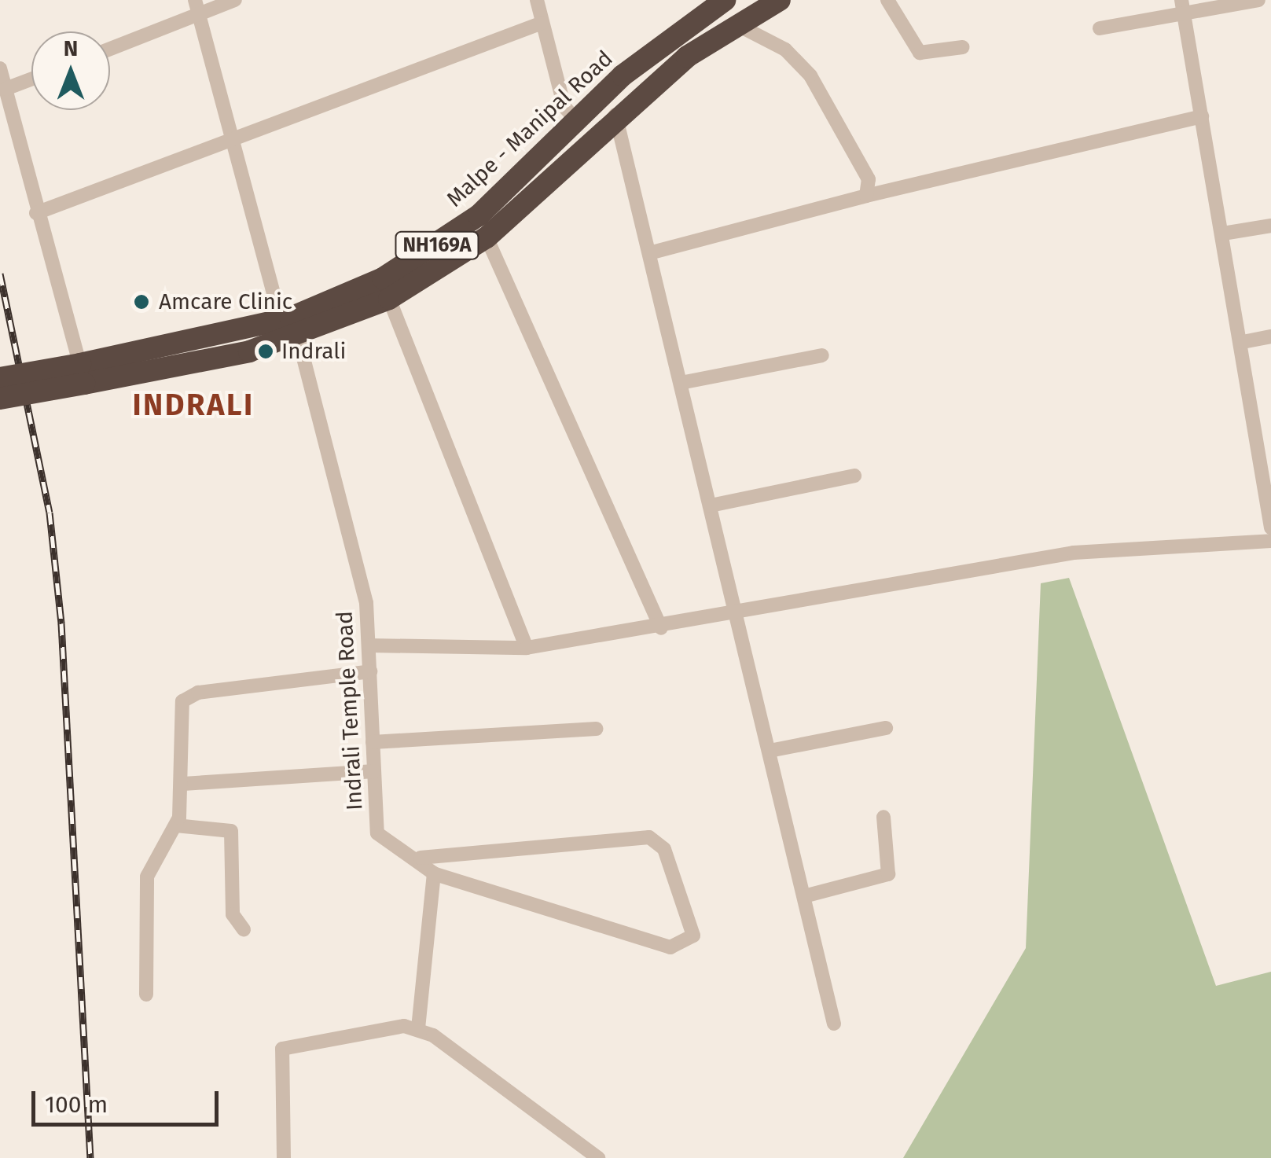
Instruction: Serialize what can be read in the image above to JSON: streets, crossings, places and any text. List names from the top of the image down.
{
  "streets": {
    "highway": ["Malpe - Manipal Road", "NH169A"],
    "street": ["Indrali Temple Road"]
  },
  "crossings": [
    ["Malpe - Manipal Road", "NH169A"],
    ["NH169A", "Indrali Temple Road"]
  ],
  "districts": ["INDRALI"],
  "places": ["Amcare Clinic", "Indrali"],
  "scale_bar": "100 m",
  "north": "top"
}
